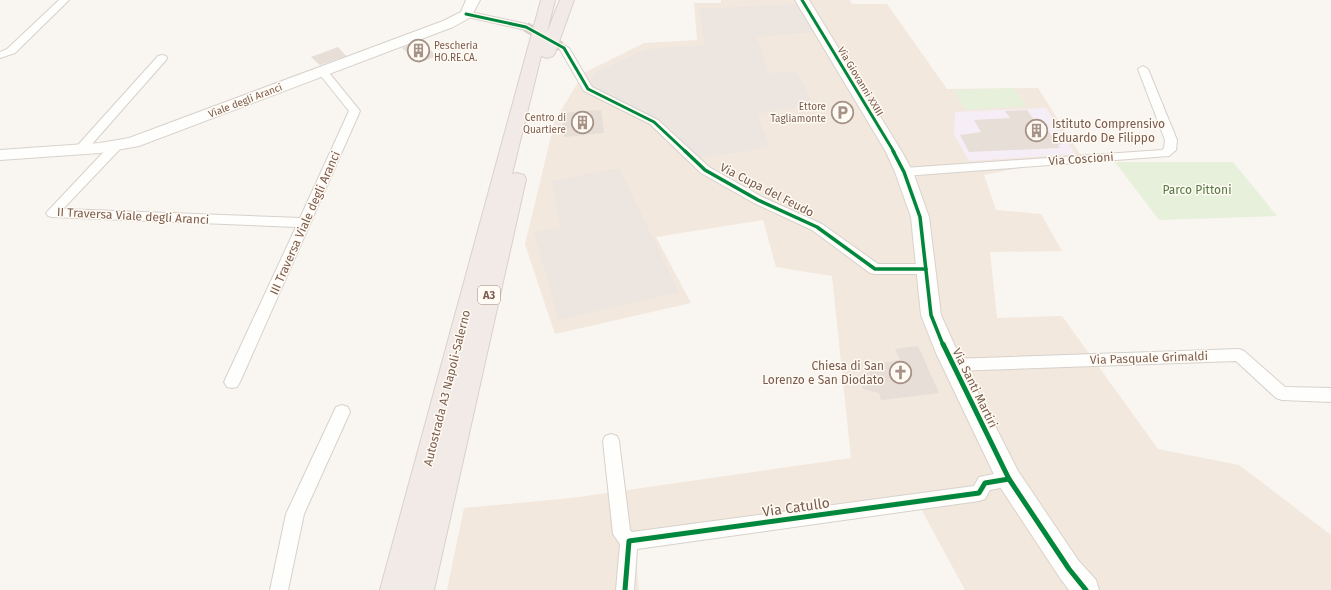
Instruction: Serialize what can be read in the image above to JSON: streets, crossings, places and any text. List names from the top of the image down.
{
  "streets": {
    "highway": ["A3", "Autostrada A3 Napoli-Salerno"],
    "street": [
      "Via Giovanni XXIII",
      "Viale degli Aranci",
      "Via Coscioni",
      "Via Cupa del Feudo",
      "II Traversa Viale degli Aranci",
      "III Traversa Viale degli Aranci",
      "Via Pasquale Grimaldi",
      "Via Santi Martiri",
      "Via Catullo"
    ]
  },
  "crossings": [
    ["Via Giovanni XXIII", "Via Coscioni"],
    ["Via Giovanni XXIII", "Via Santi Martiri"],
    ["Viale degli Aranci", "II Traversa Viale degli Aranci"],
    ["Viale degli Aranci", "III Traversa Viale degli Aranci"],
    ["Via Coscioni", "Via Santi Martiri"],
    ["Via Cupa del Feudo", "Autostrada A3 Napoli-Salerno"],
    ["Via Cupa del Feudo", "Via Santi Martiri"],
    ["II Traversa Viale degli Aranci", "III Traversa Viale degli Aranci"],
    ["Via Pasquale Grimaldi", "Via Santi Martiri"],
    ["Via Santi Martiri", "Via Catullo"]
  ],
  "parks": ["Parco Pittoni"],
  "places": {
    "building": ["Pescheria HO.RE.CA.", "Centro di Quartiere", "Istituto Comprensivo Eduardo De Filippo"],
    "parking": ["Ettore Tagliamonte"],
    "church": ["Chiesa di San Lorenzo e San Diodato"]
  }
}
